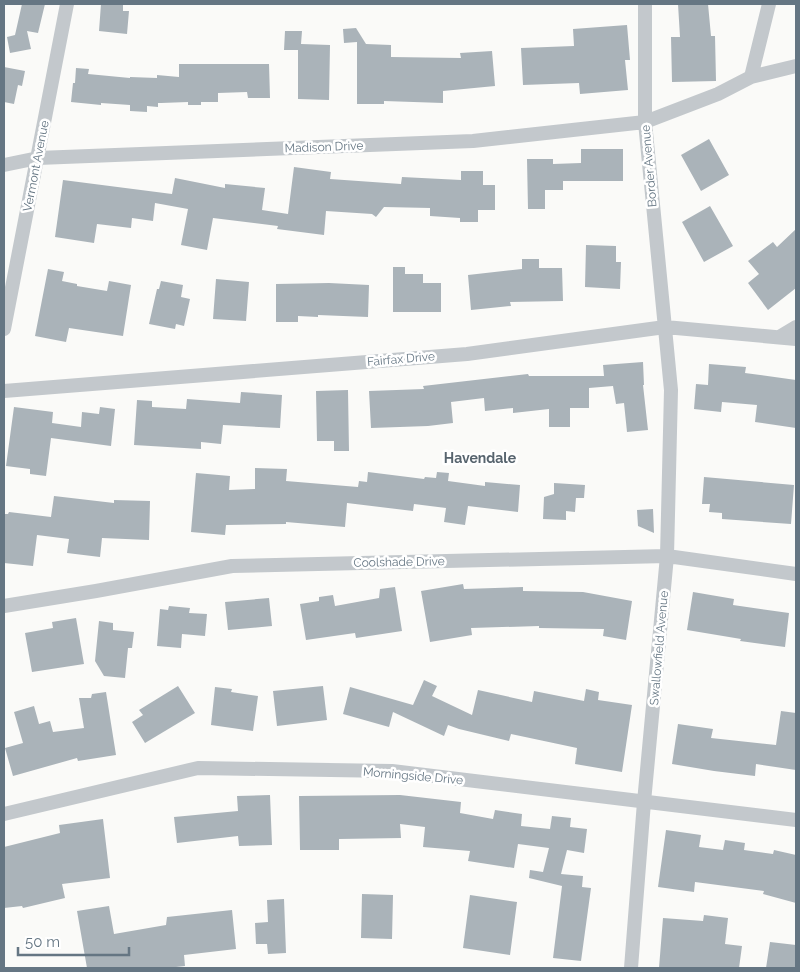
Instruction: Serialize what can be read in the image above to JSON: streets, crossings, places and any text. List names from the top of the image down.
{
  "streets": {
    "street": [
      "Madison Drive",
      "Vermont Avenue",
      "Border Avenue",
      "Fairfax Drive",
      "Coolshade Drive",
      "Swallowfield Avenue",
      "Morningside Drive"
    ]
  },
  "crossings": [
    ["Madison Drive", "Vermont Avenue"],
    ["Madison Drive", "Border Avenue"],
    ["Border Avenue", "Fairfax Drive"],
    ["Border Avenue", "Swallowfield Avenue"],
    ["Fairfax Drive", "Swallowfield Avenue"],
    ["Coolshade Drive", "Swallowfield Avenue"],
    ["Swallowfield Avenue", "Morningside Drive"]
  ],
  "districts": ["Havendale"],
  "scale_bar": "50 m"
}
